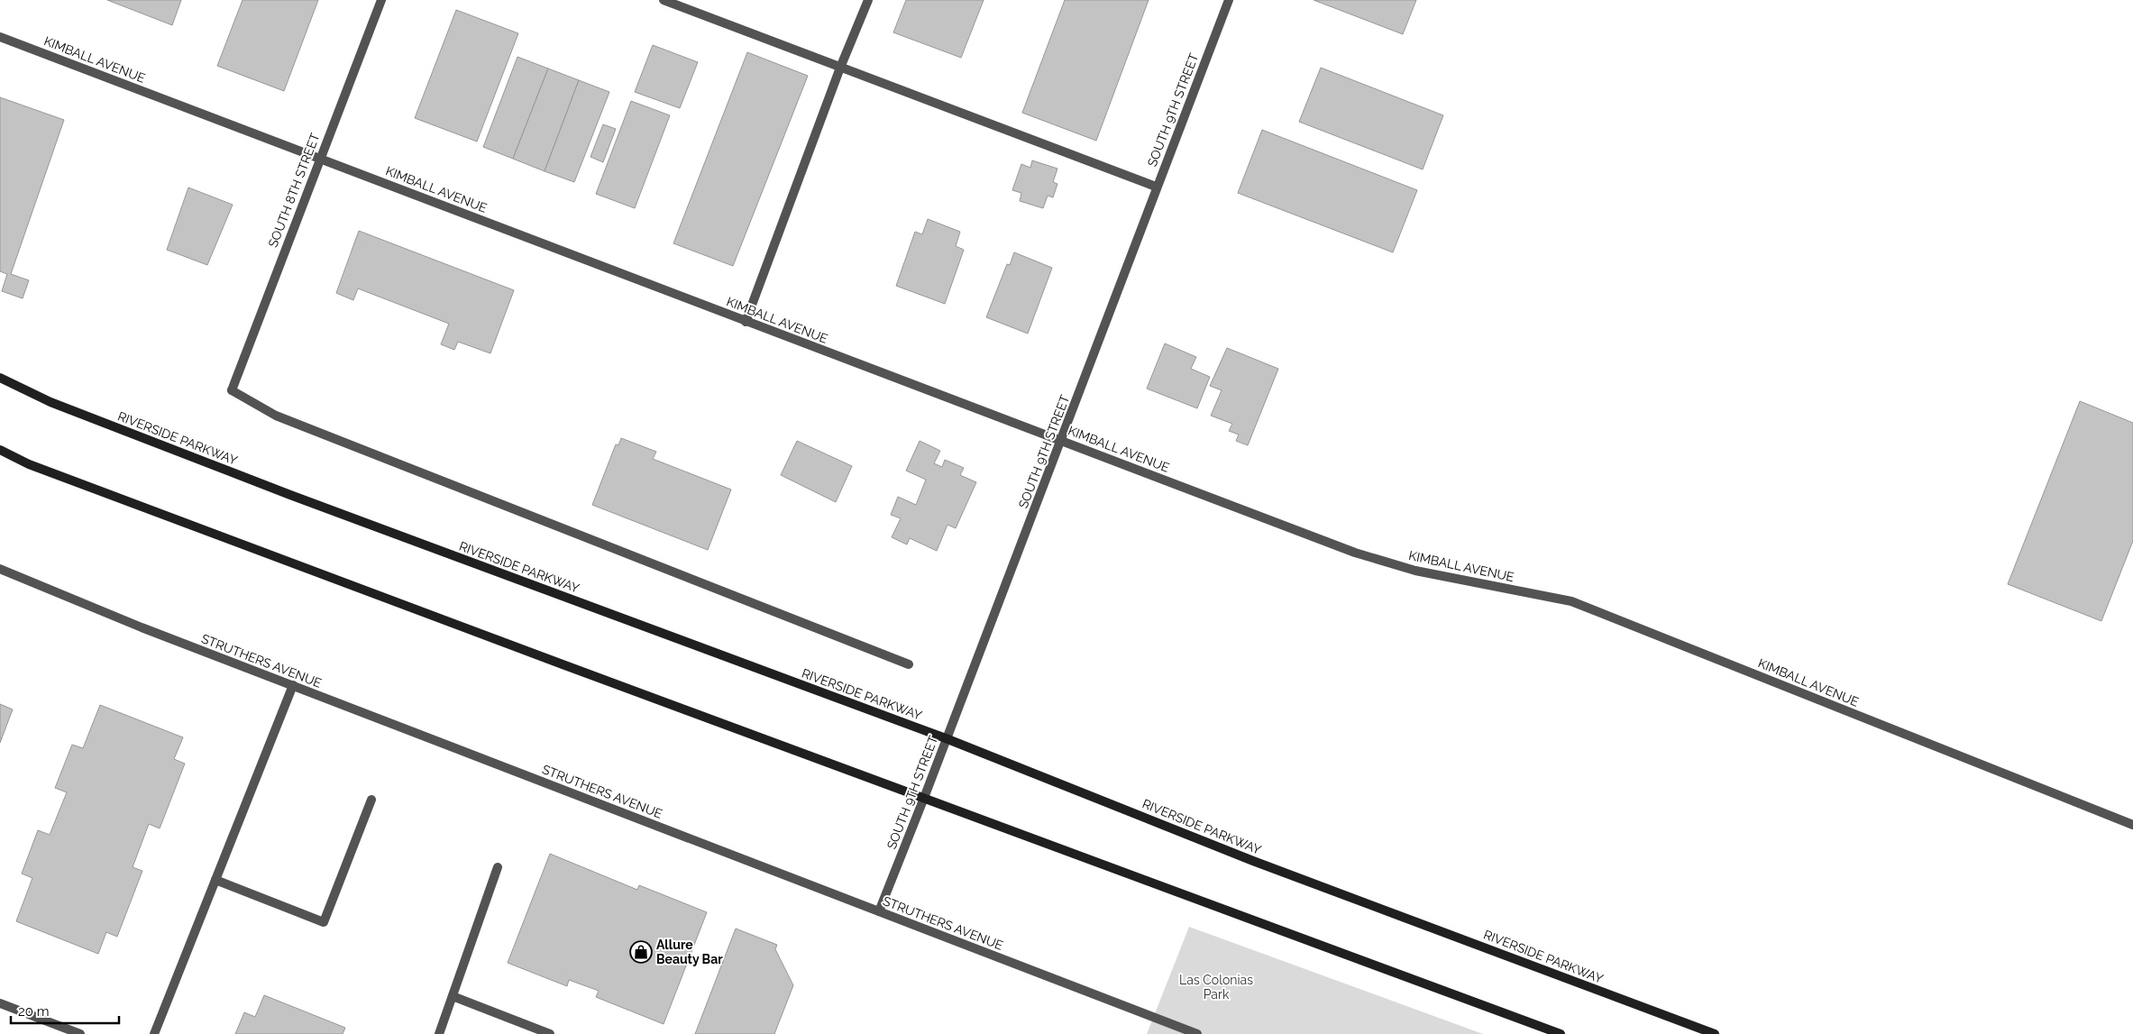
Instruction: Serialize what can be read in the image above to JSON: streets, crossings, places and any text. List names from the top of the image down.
{
  "streets": {
    "main road": ["RIVERSIDE PARKWAY"],
    "street": [
      "KIMBALL AVENUE",
      "SOUTH 9TH STREET",
      "SOUTH 8TH STREET",
      "STRUTHERS AVENUE"
    ]
  },
  "crossings": [
    ["KIMBALL AVENUE", "SOUTH 9TH STREET"],
    ["KIMBALL AVENUE", "SOUTH 8TH STREET"],
    ["SOUTH 9TH STREET", "RIVERSIDE PARKWAY"],
    ["SOUTH 9TH STREET", "STRUTHERS AVENUE"]
  ],
  "parks": ["Las Colonias Park"],
  "places": {
    "shop": ["Allure Beauty Bar"]
  },
  "scale_bar": "20 m"
}
